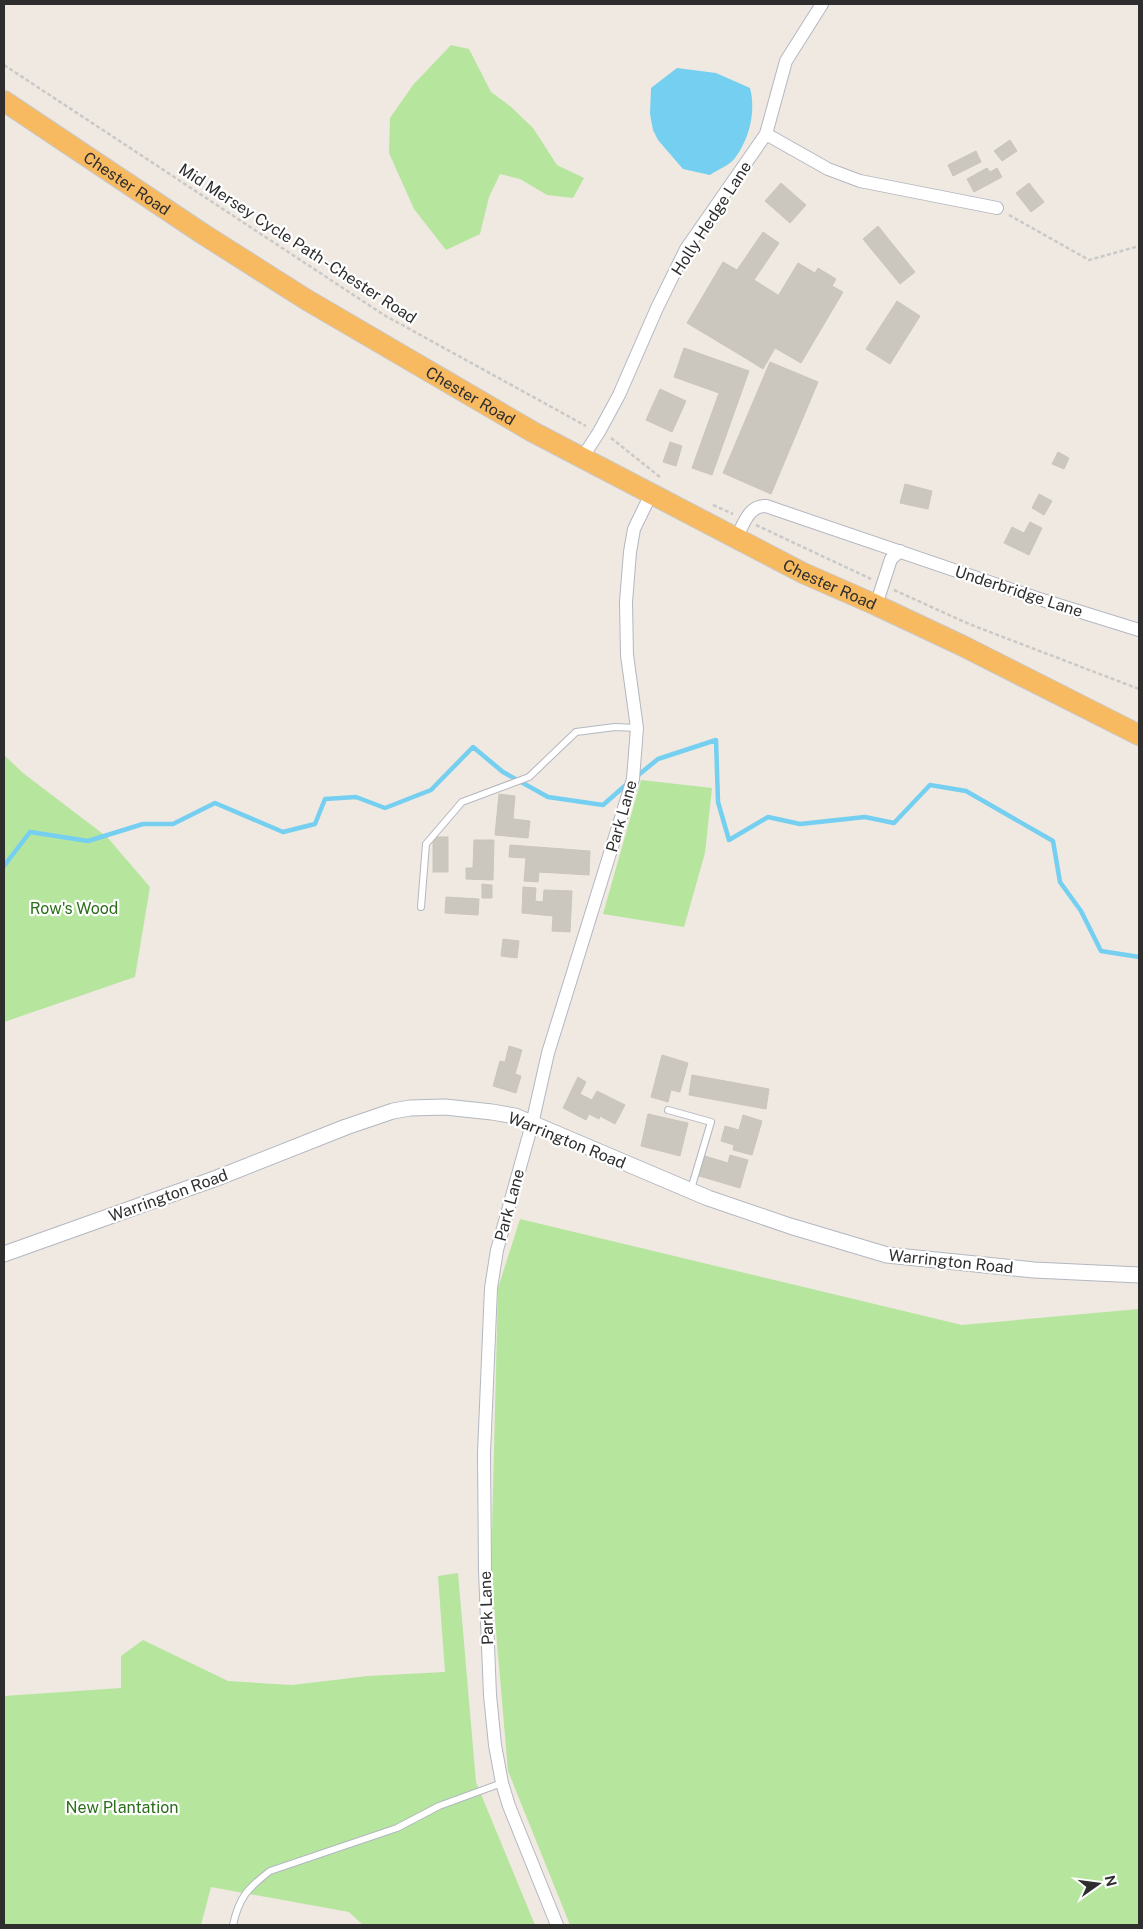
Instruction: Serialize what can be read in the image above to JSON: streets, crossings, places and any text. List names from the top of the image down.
{
  "streets": {
    "highway": ["Chester Road"],
    "street": [
      "Holly Hedge Lane",
      "Underbridge Lane",
      "Park Lane",
      "Warrington Road"
    ],
    "path": ["Mid Mersey Cycle Path - Chester Road"]
  },
  "crossings": [
    ["Chester Road", "Holly Hedge Lane"],
    ["Chester Road", "Underbridge Lane"],
    ["Chester Road", "Park Lane"],
    ["Park Lane", "Warrington Road"]
  ],
  "parks": ["Row's Wood", "New Plantation"],
  "north": "right"
}
